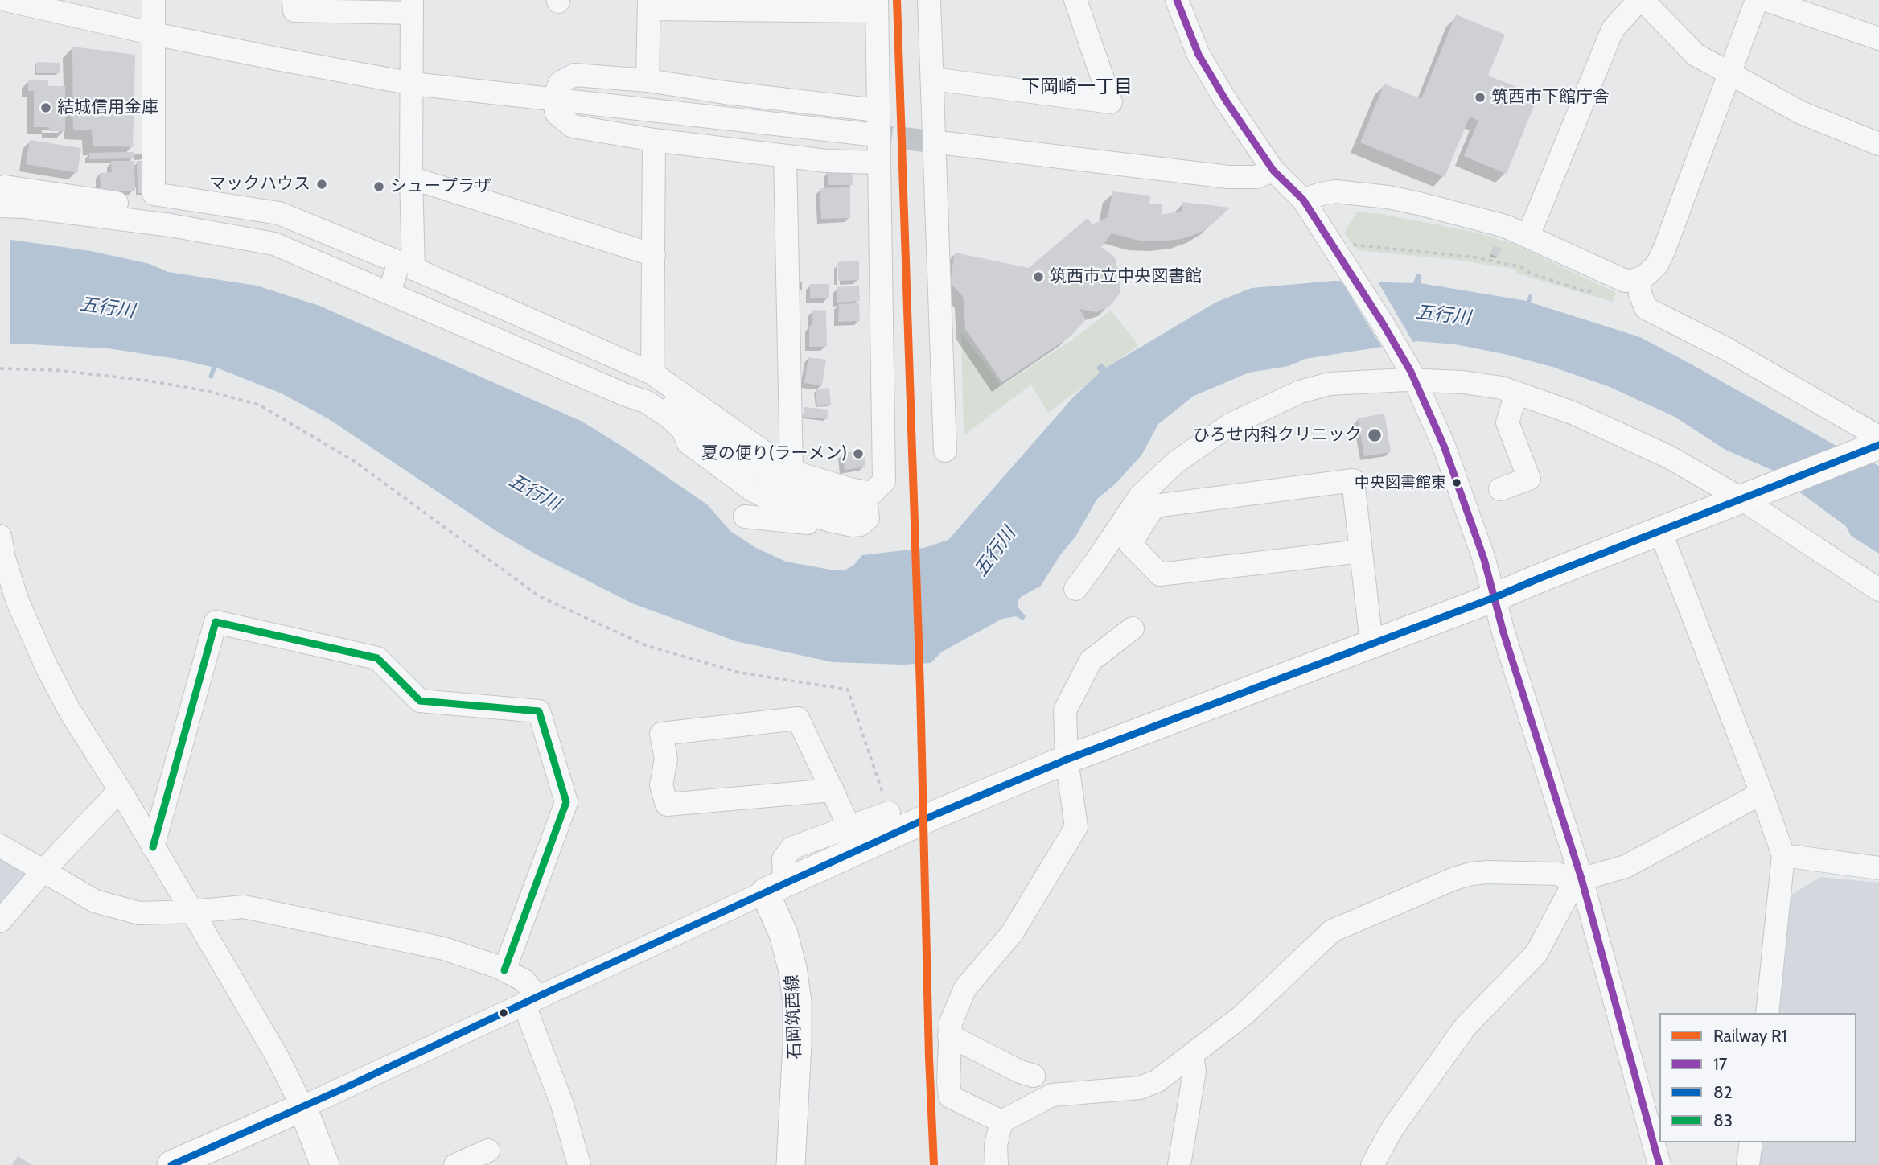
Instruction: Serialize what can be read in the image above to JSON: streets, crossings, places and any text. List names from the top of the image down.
{
  "streets": {
    "main road": ["石岡筑西線"]
  },
  "districts": ["下岡崎一丁目"],
  "water": ["五行川"],
  "places": [
    "筑西市下館庁舎",
    "結城信用金庫",
    "マックハウス",
    "シュープラザ",
    "筑西市立中央図書館",
    "ひろせ内科クリニック",
    "夏の便り(ラーメン)",
    "中央図書館東"
  ],
  "lines": [
    "rail line R1",
    "transit line 17",
    "transit line 82",
    "transit line 83"
  ],
  "legend": [
    "Railway R1",
    "17",
    "82",
    "83"
  ]
}
